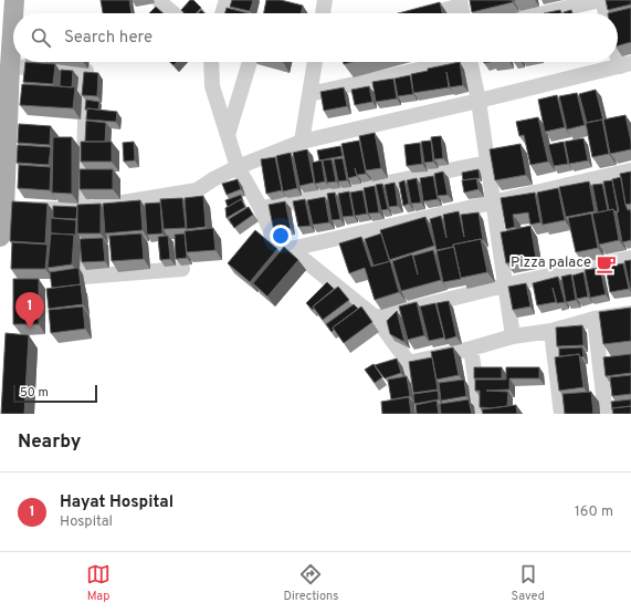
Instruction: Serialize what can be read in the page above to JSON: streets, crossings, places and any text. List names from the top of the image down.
{
  "places": {
    "cafe": ["Pizza palace"]
  },
  "scale_bar": "50 m",
  "page": {
    "search": "Search here",
    "pins": "1",
    "scale": "50 m",
    "heading": "Nearby",
    "list": [
      {
        "mark": "1",
        "name": "Hayat Hospital",
        "note": "Hospital",
        "value": "160 m"
      }
    ],
    "nav": ["Map", "Directions", "Saved"]
  }
}
